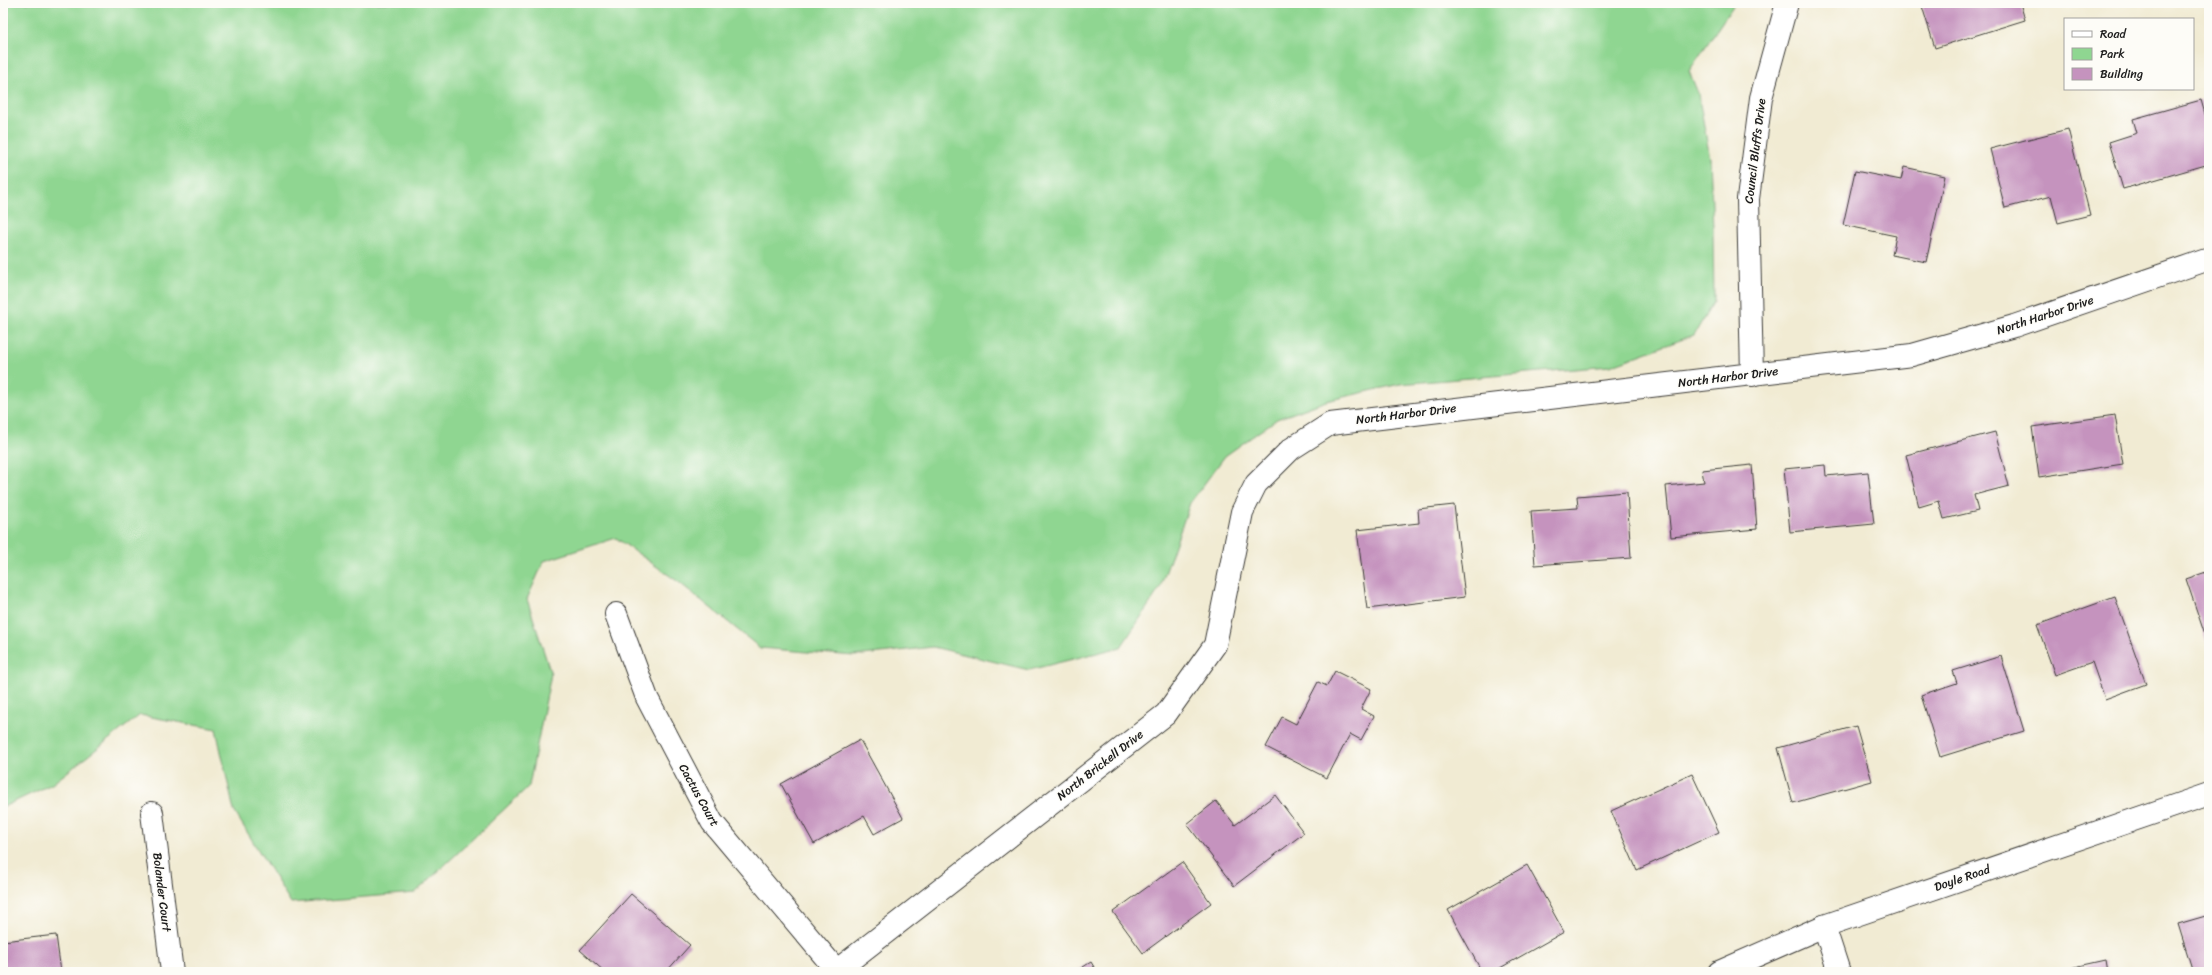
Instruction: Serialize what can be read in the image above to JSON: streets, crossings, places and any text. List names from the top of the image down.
{
  "streets": {
    "street": [
      "Council Bluffs Drive",
      "North Harbor Drive",
      "North Brickell Drive",
      "Cactus Court",
      "Doyle Road",
      "Bolander Court"
    ]
  },
  "crossings": [
    ["Council Bluffs Drive", "North Harbor Drive"],
    ["North Harbor Drive", "North Brickell Drive"],
    ["North Brickell Drive", "Cactus Court"]
  ],
  "legend": ["Road", "Park", "Building"]
}
